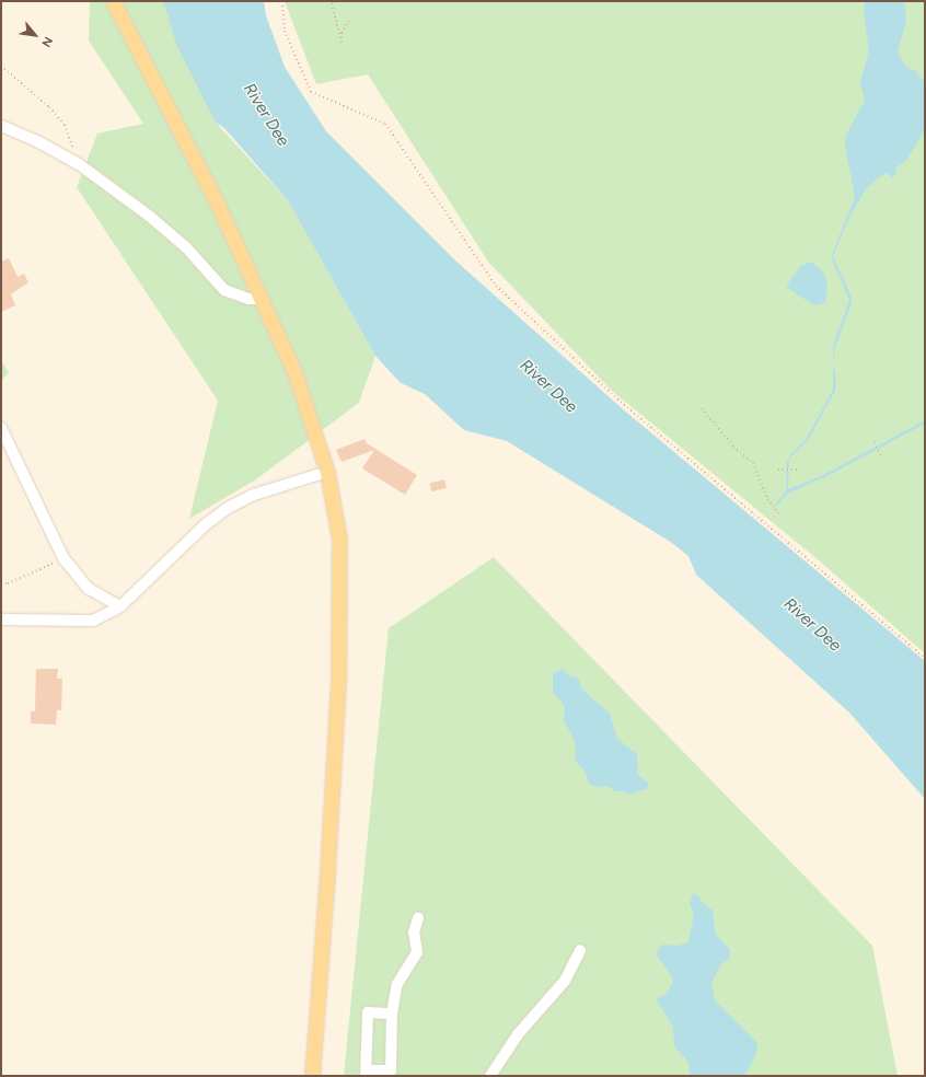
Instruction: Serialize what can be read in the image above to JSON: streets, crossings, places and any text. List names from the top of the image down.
{
  "water": ["River Dee"],
  "north": "bottom right"
}
